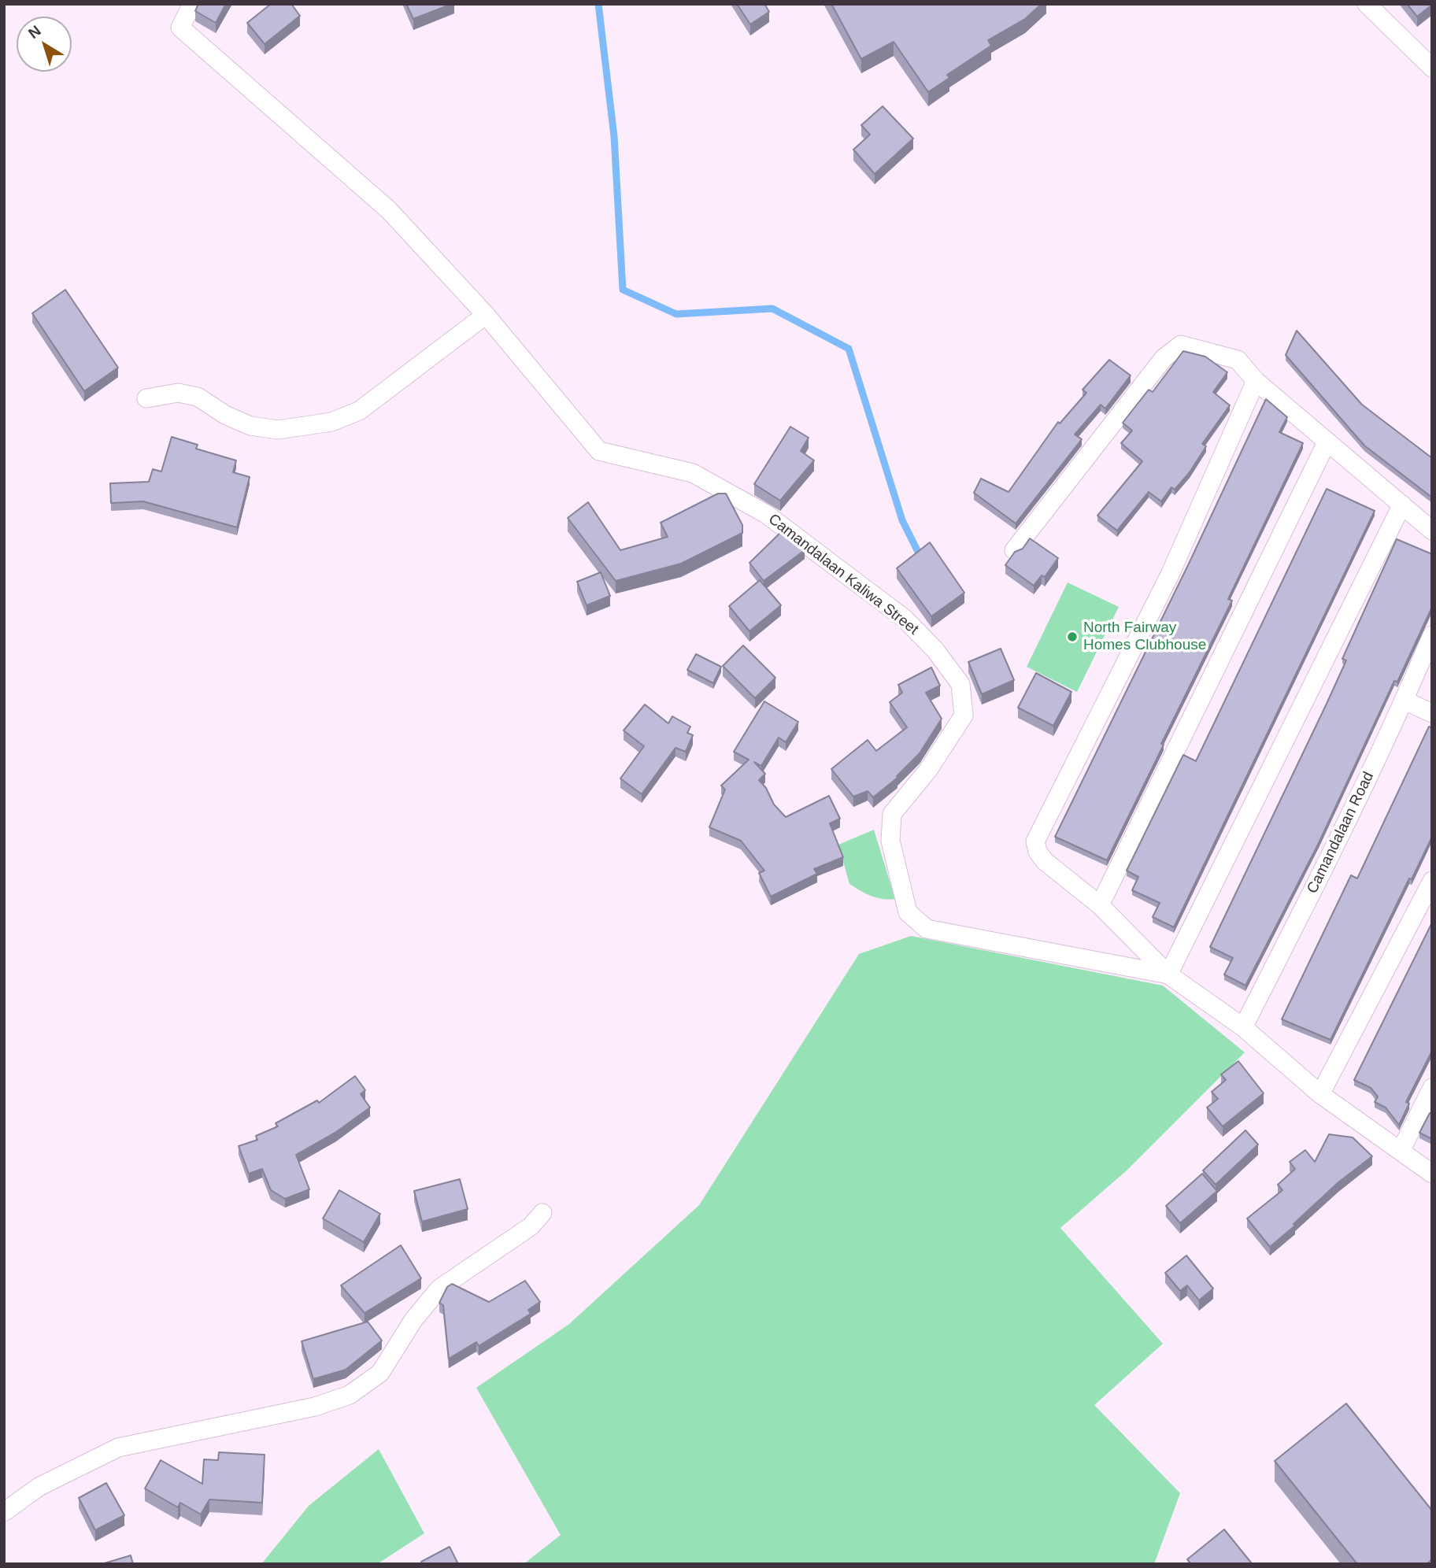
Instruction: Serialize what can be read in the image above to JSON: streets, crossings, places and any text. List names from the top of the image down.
{
  "streets": {
    "street": ["Camandalaan Kaliwa Street", "Camandalaan Road"]
  },
  "places": ["North Fairway Homes Clubhouse"],
  "north": "top left"
}
